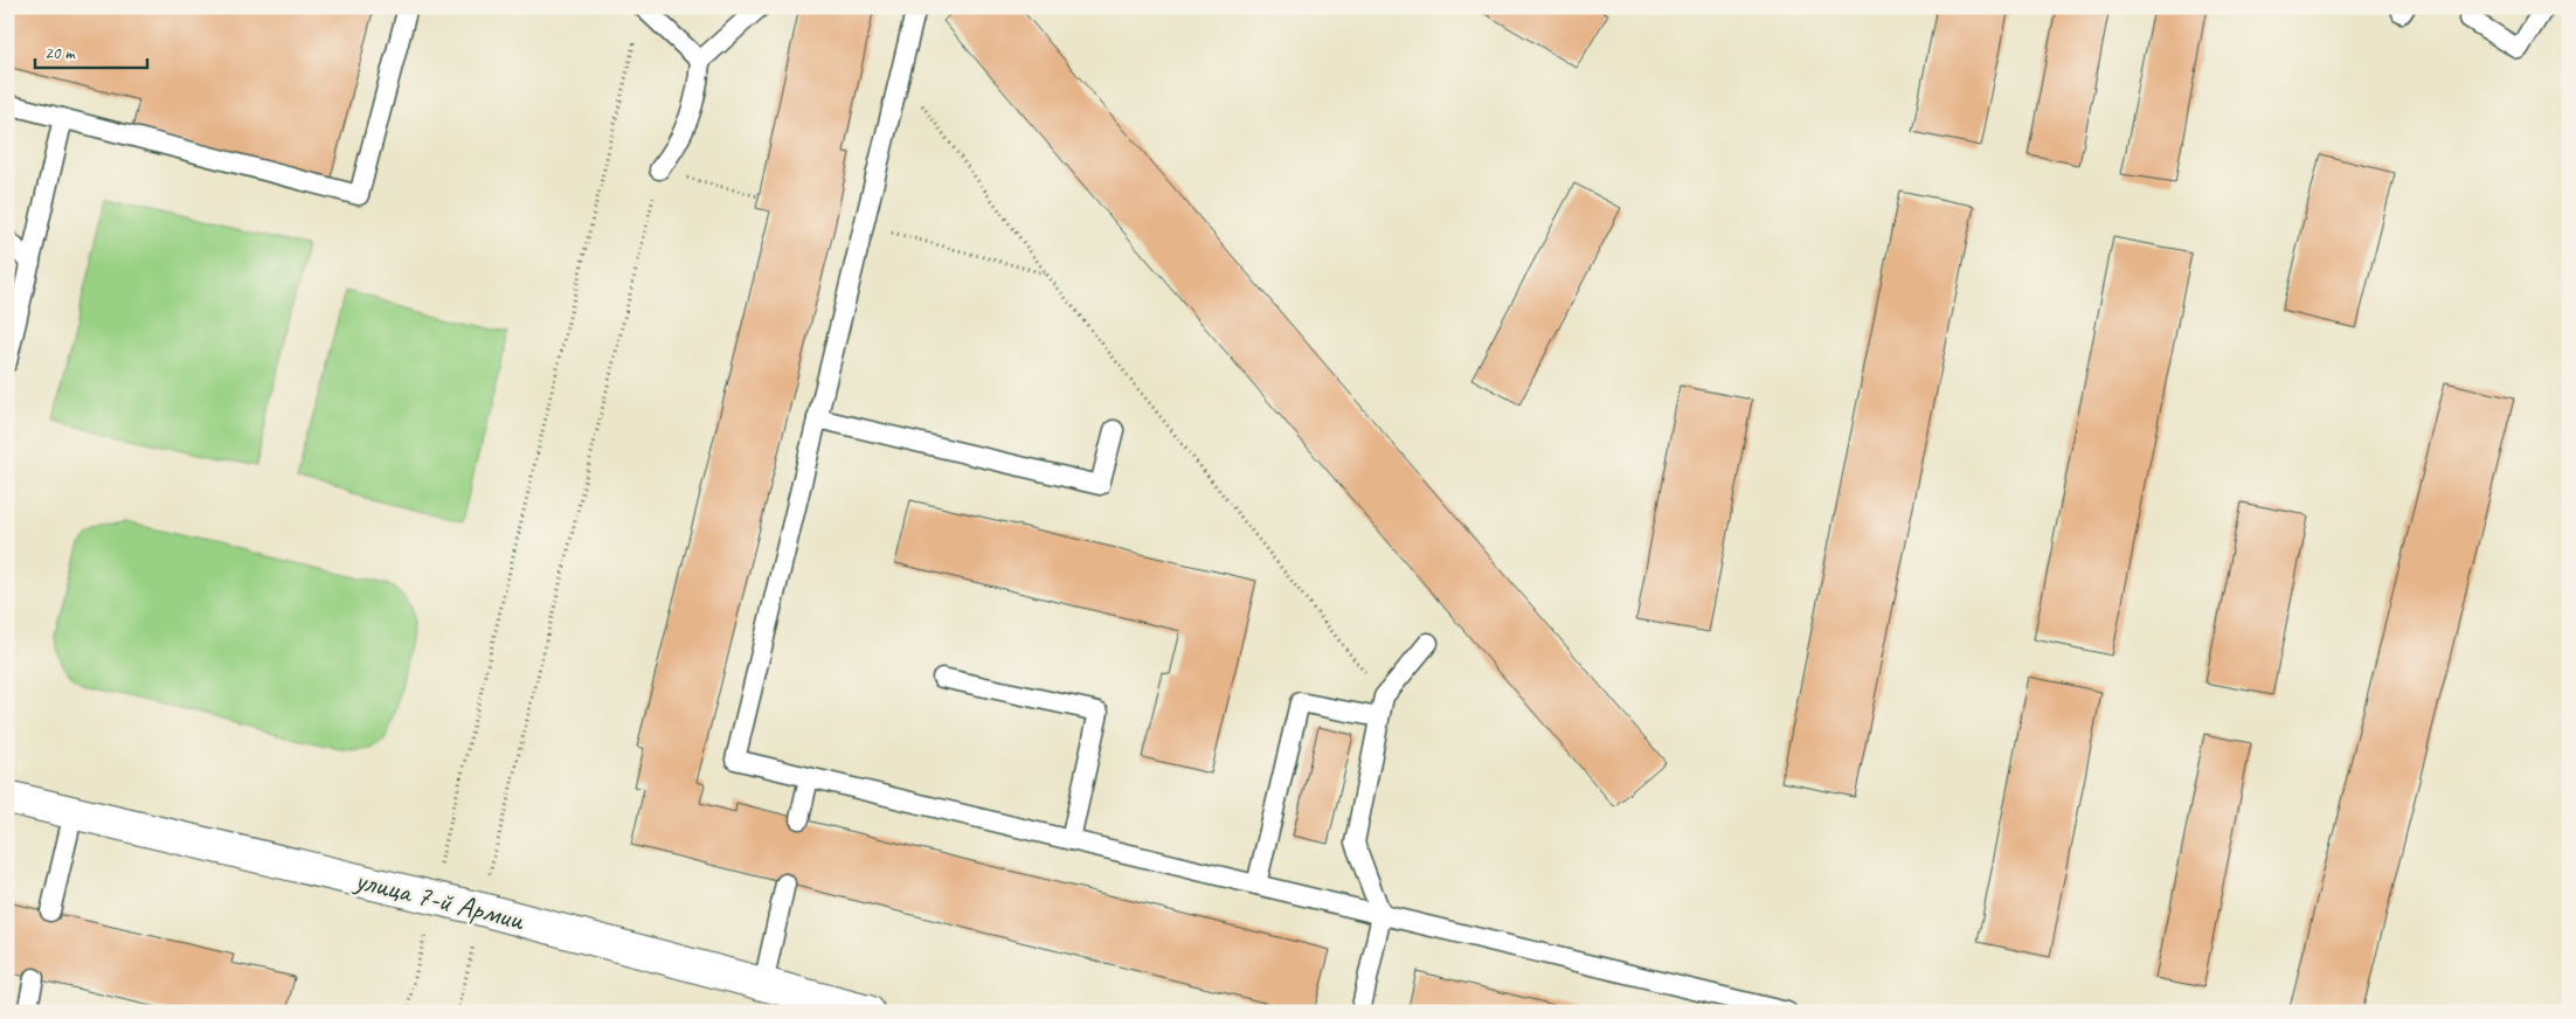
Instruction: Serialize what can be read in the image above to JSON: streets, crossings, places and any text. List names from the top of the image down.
{
  "streets": {
    "street": ["улица 7-й Армии"]
  },
  "scale_bar": "20 m"
}
